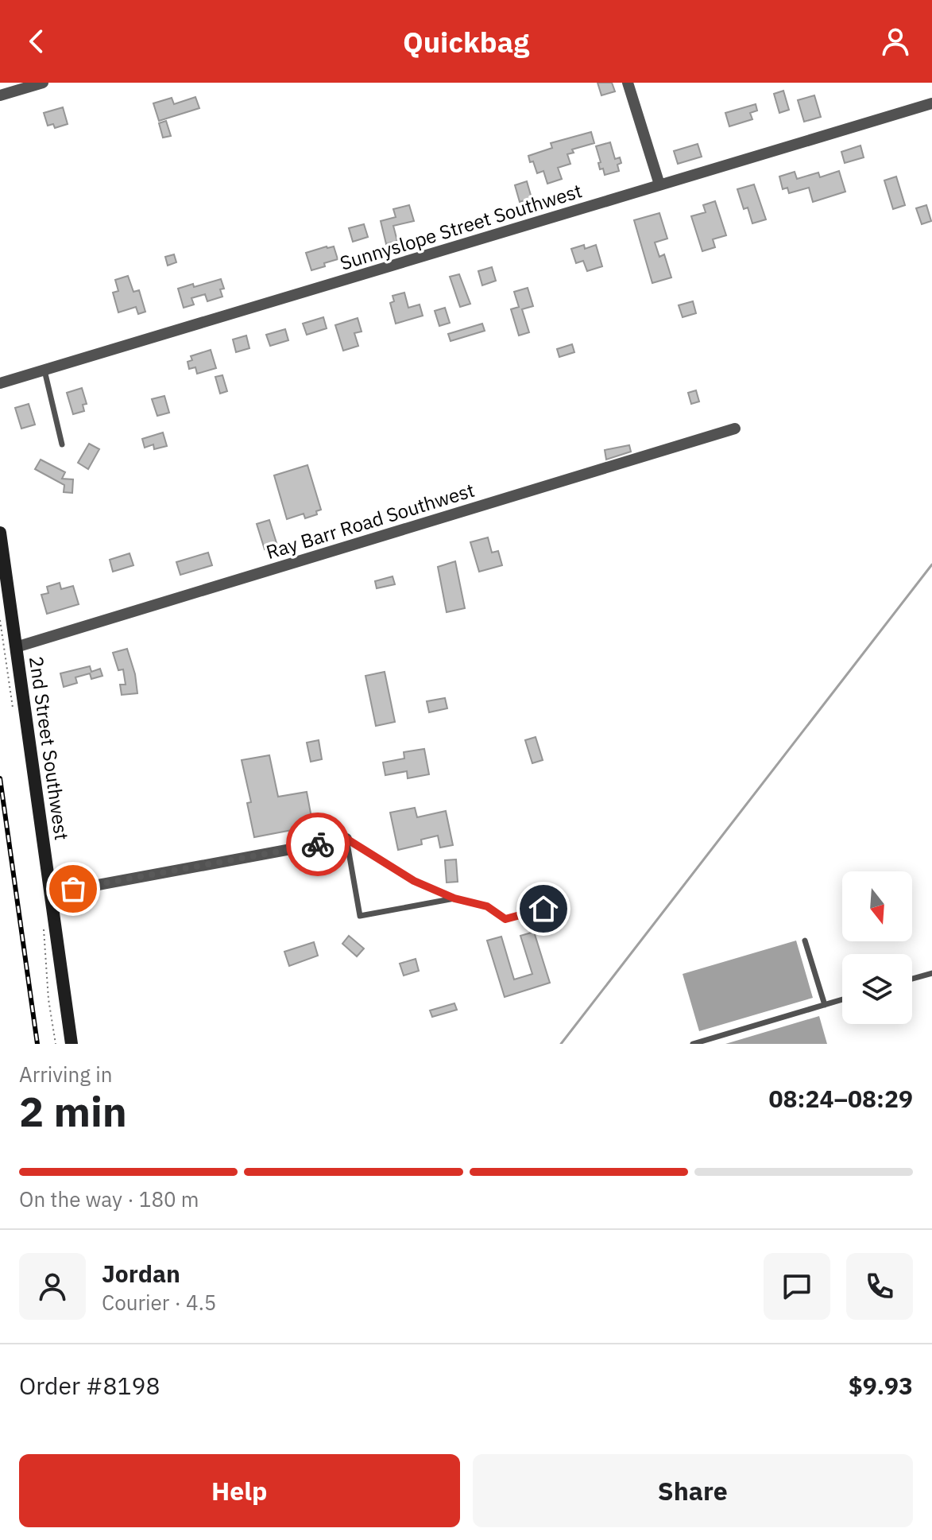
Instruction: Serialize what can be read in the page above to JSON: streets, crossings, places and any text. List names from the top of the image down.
{
  "streets": {
    "street": ["Sunnyslope Street Southwest", "Ray Barr Road Southwest", "2nd Street Southwest"]
  },
  "crossings": [
    ["Ray Barr Road Southwest", "2nd Street Southwest"]
  ],
  "north": "bottom",
  "page": {
    "header": "Quickbag",
    "heading": ["2 min", "Arriving in", "08:24–08:29"],
    "panel": [
      "Jordan",
      "Courier · 4.5",
      "Order #8198",
      "$9.93"
    ],
    "bar": "On the way · 180 m",
    "buttons": ["Help", "Share"]
  }
}
